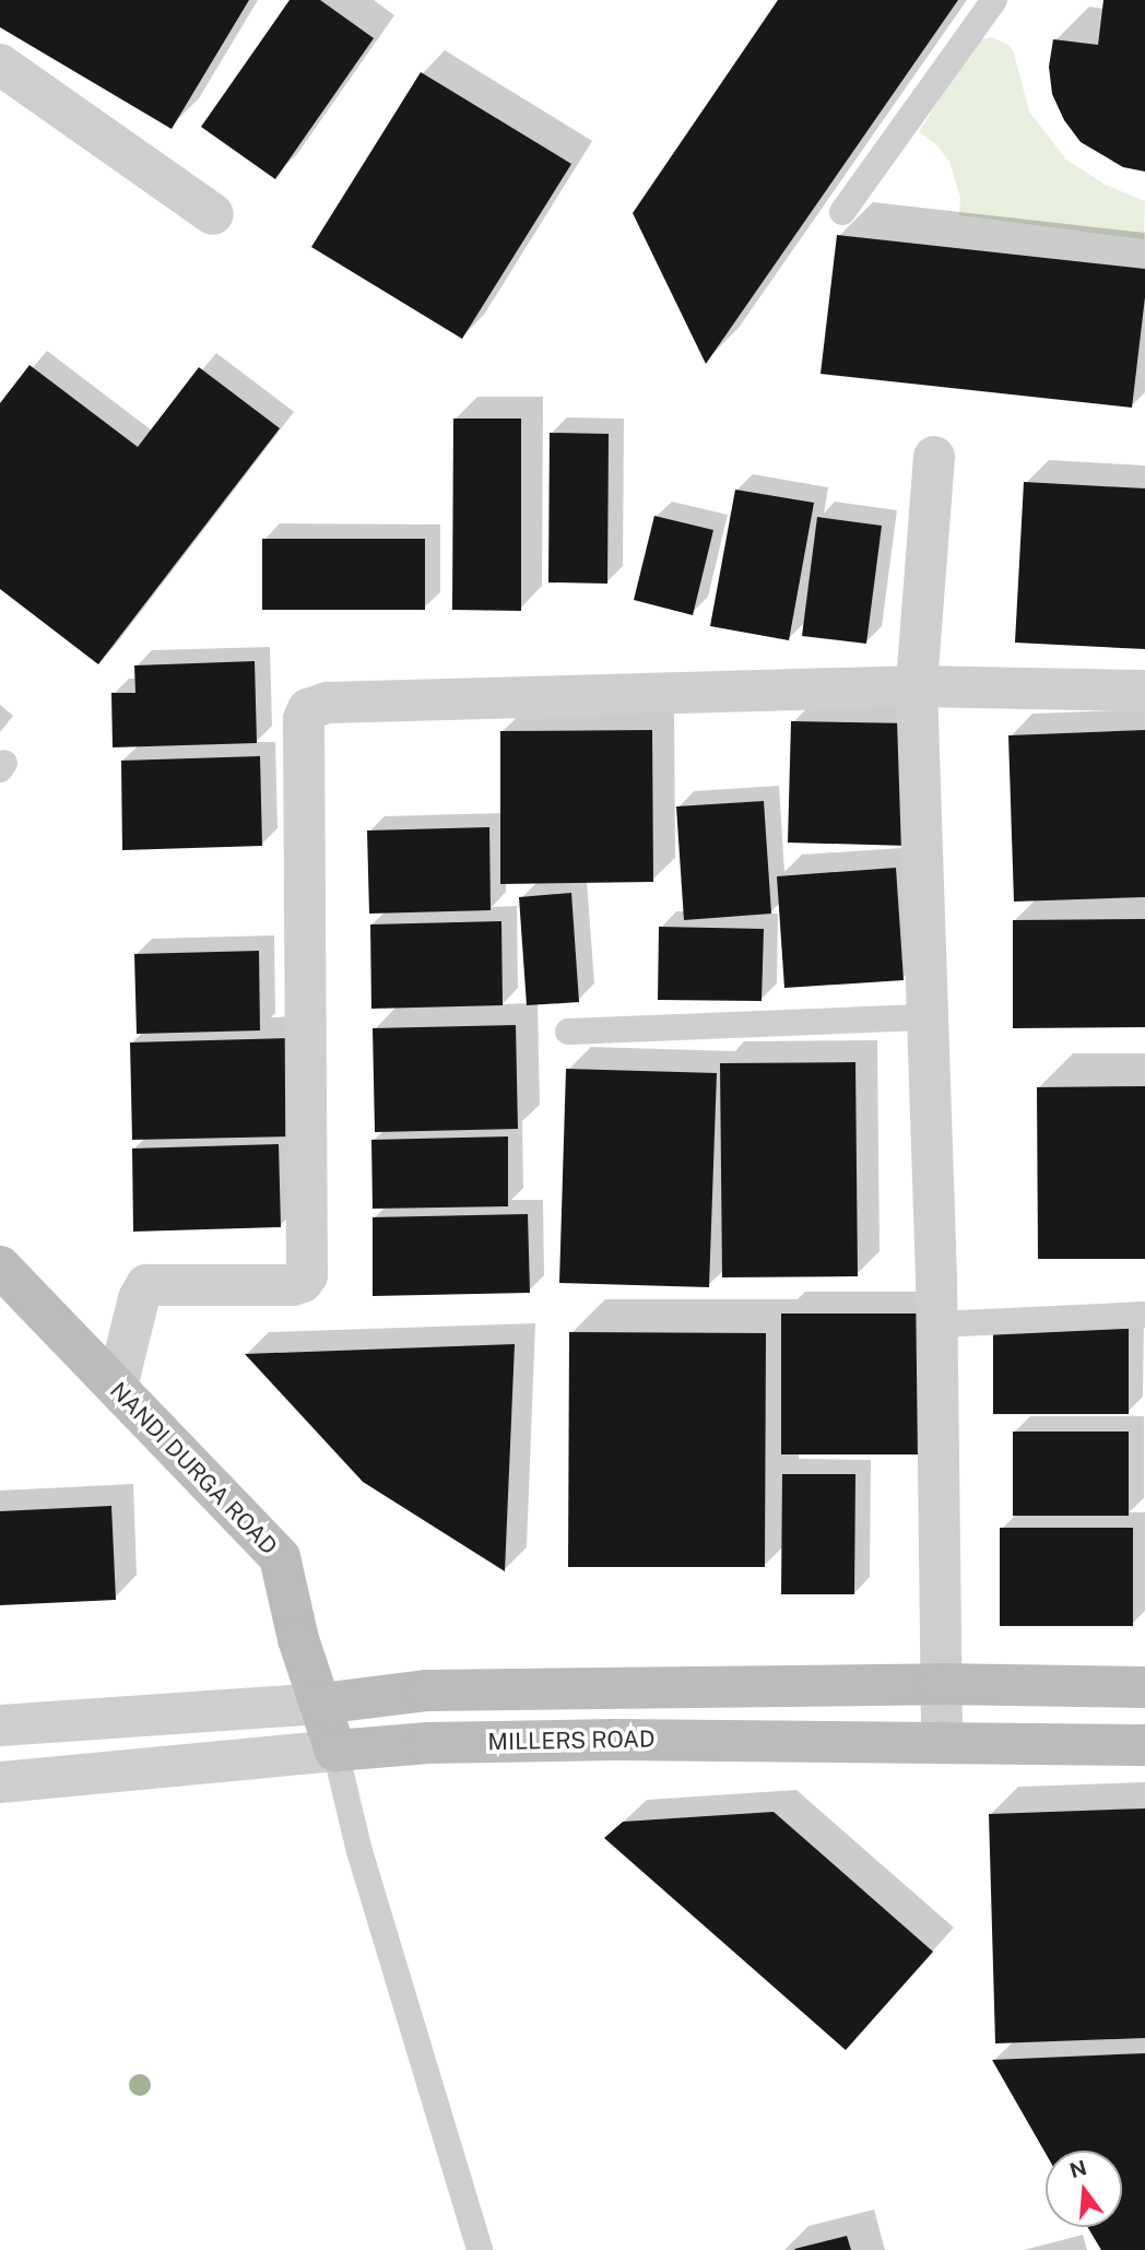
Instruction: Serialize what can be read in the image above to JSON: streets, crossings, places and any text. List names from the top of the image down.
{
  "streets": {
    "main road": ["NANDI DURGA ROAD", "MILLERS ROAD"]
  },
  "crossings": [
    ["NANDI DURGA ROAD", "MILLERS ROAD"]
  ],
  "north": "top"
}
